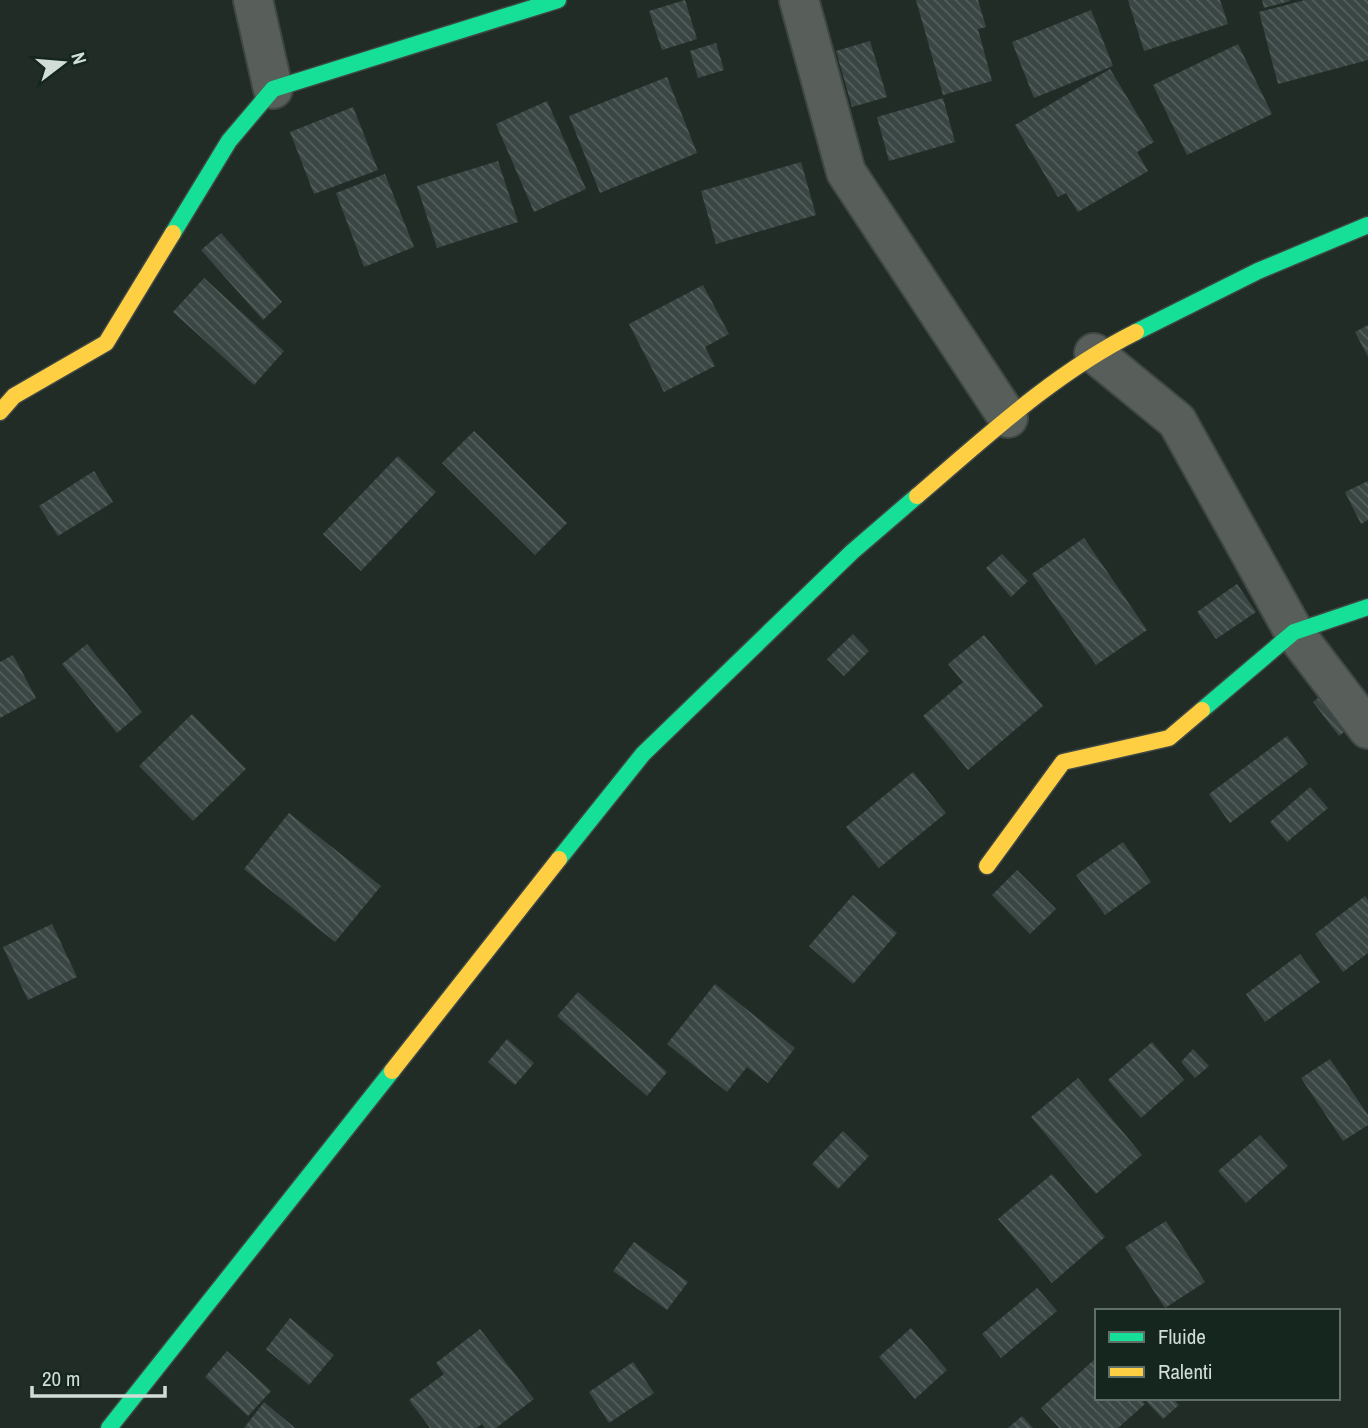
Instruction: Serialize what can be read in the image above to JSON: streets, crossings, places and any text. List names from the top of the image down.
{
  "legend": ["Fluide", "Ralenti"],
  "scale_bar": "20 m",
  "north": "right"
}
